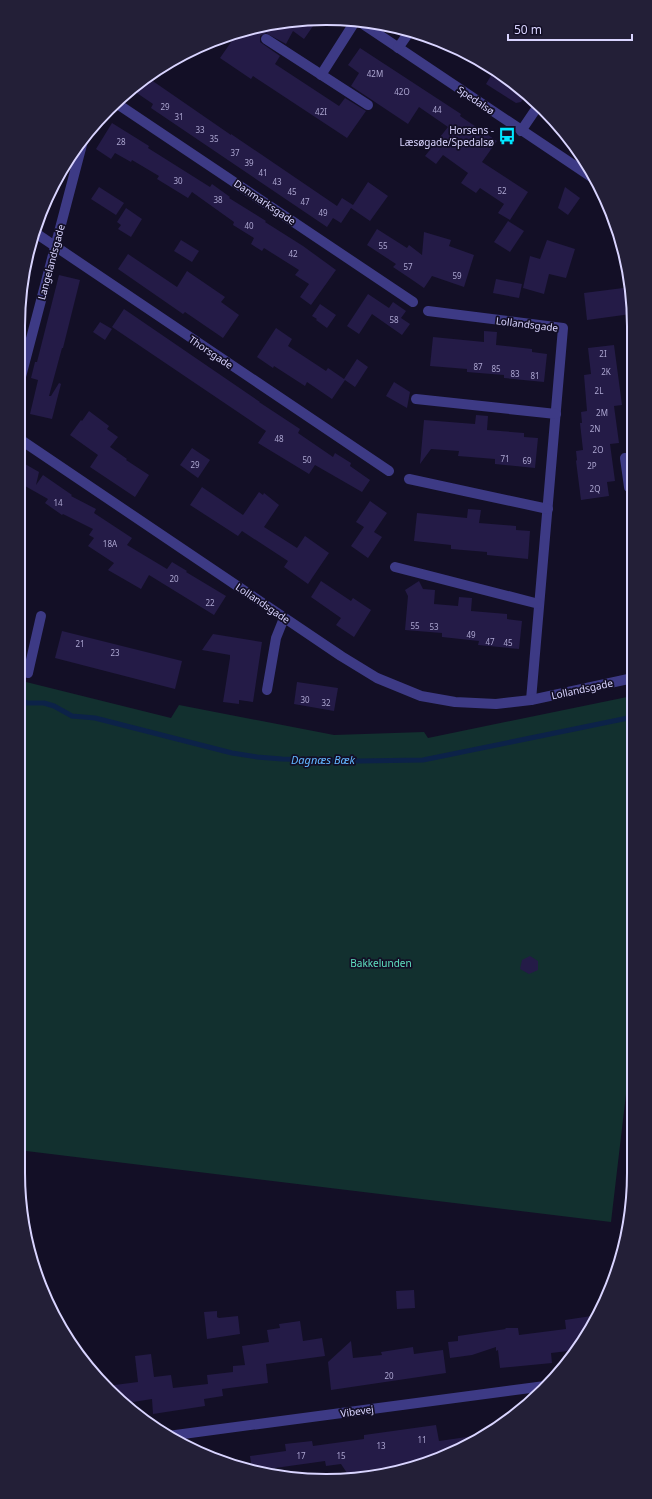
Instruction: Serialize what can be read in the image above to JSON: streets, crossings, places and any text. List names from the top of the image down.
{
  "streets": {
    "street": [
      "Spedalsø",
      "Danmarksgade",
      "Langelandsgade",
      "Lollandsgade",
      "Thorsgade",
      "Vibevej"
    ]
  },
  "crossings": [
    ["Langelandsgade", "Thorsgade"]
  ],
  "water": ["Dagnæs Bæk"],
  "parks": ["Bakkelunden"],
  "places": {
    "bus stop": ["Horsens - Læsøgade/Spedalsø"]
  },
  "house_numbers": [
    "42M",
    "42O",
    "29",
    "44",
    "42I",
    "31",
    "33",
    "35",
    "28",
    "37",
    "39",
    "41",
    "30",
    "43",
    "52",
    "45",
    "38",
    "47",
    "49",
    "40",
    "55",
    "42",
    "57",
    "59",
    "58",
    "2I",
    "87",
    "85",
    "2K",
    "83",
    "81",
    "2L",
    "2M",
    "2N",
    "48",
    "2O",
    "71",
    "50",
    "69",
    "29",
    "2P",
    "2Q",
    "14",
    "18A",
    "20",
    "22",
    "55",
    "53",
    "49",
    "47",
    "45",
    "21",
    "23",
    "30",
    "32",
    "20",
    "11",
    "13",
    "17",
    "15"
  ],
  "scale_bar": "50 m"
}
